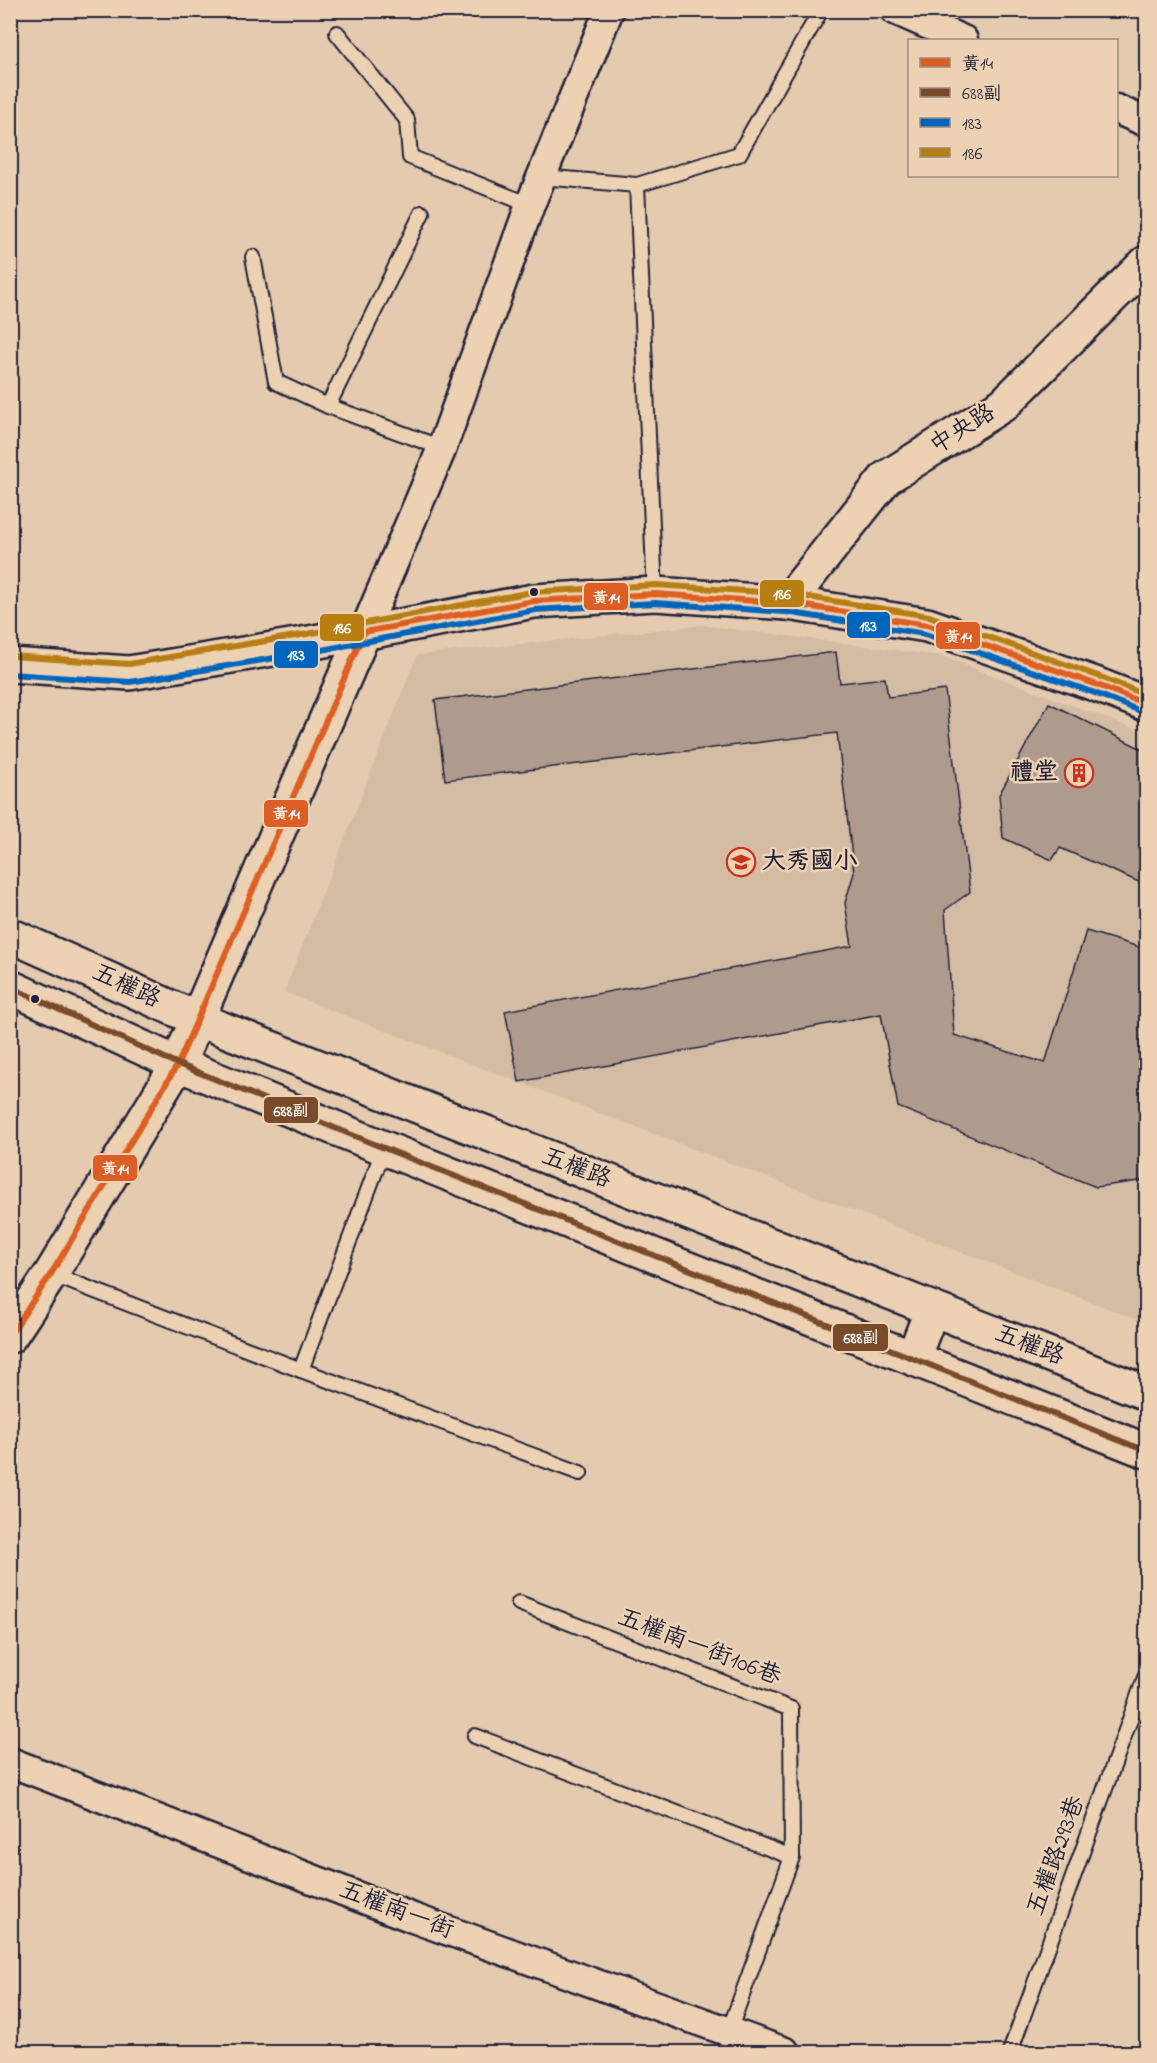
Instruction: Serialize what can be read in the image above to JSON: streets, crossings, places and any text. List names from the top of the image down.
{
  "streets": {
    "street": ["中央路", "五權路", "五權南一街"],
    "lane": ["五權南一街106巷", "五權路293巷"]
  },
  "crossings": [
    ["五權南一街106巷", "五權南一街"]
  ],
  "places": {
    "building": ["禮堂"],
    "school or university": ["大秀國小"]
  },
  "lines": [
    "transit line 186",
    "transit line 黃14",
    "transit line 183",
    "transit line 688副"
  ],
  "legend": [
    "黃14",
    "688副",
    "183",
    "186"
  ]
}
